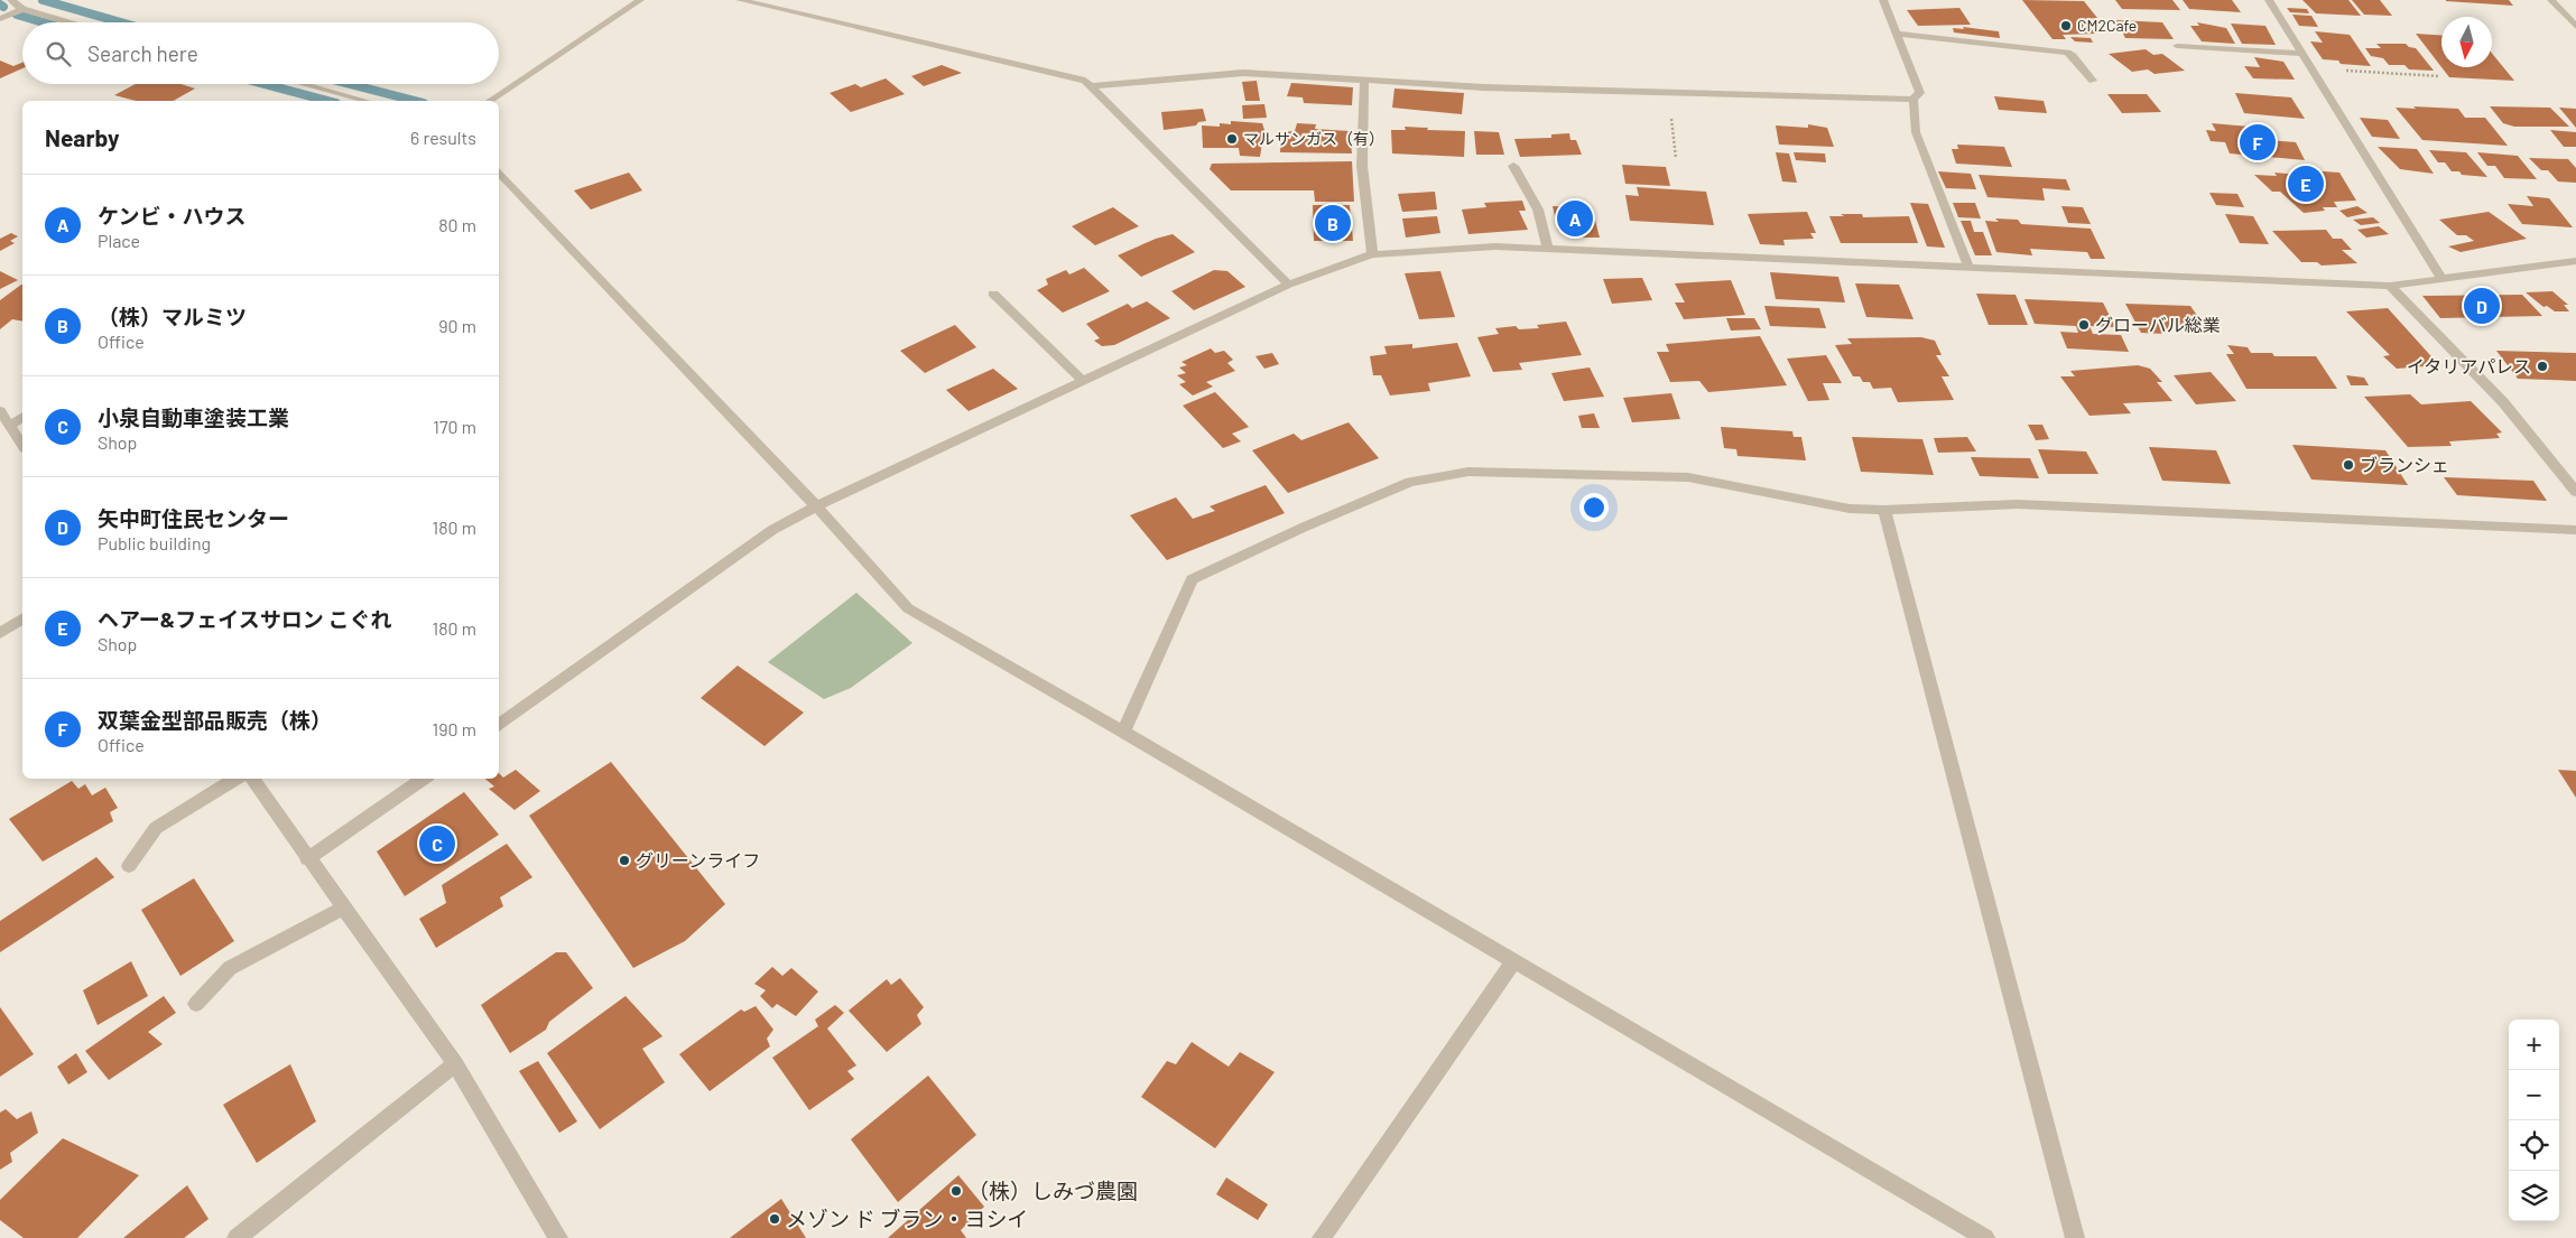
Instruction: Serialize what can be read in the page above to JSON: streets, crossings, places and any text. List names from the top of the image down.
{
  "places": [
    "CM2Cafe",
    "マルサンガス（有）",
    "グローバル総業",
    "イタリアパレス",
    "ブランシェ",
    "グリーンライフ",
    "（株）しみづ農園",
    "メゾン ド ブラン・ヨシイ"
  ],
  "north": "bottom",
  "page": {
    "search": "Search here",
    "heading": ["Nearby", "6 results"],
    "pins": [
      "F",
      "E",
      "A",
      "B",
      "D",
      "C"
    ],
    "list": [
      {
        "mark": "A",
        "name": "ケンビ・ハウス",
        "note": "Place",
        "value": "80 m"
      },
      {
        "mark": "B",
        "name": "（株）マルミツ",
        "note": "Office",
        "value": "90 m"
      },
      {
        "mark": "C",
        "name": "小泉自動車塗装工業",
        "note": "Shop",
        "value": "170 m"
      },
      {
        "mark": "D",
        "name": "矢中町住民センター",
        "note": "Public building",
        "value": "180 m"
      },
      {
        "mark": "E",
        "name": "ヘアー&フェイスサロン こぐれ",
        "note": "Shop",
        "value": "180 m"
      },
      {
        "mark": "F",
        "name": "双葉金型部品販売（株）",
        "note": "Office",
        "value": "190 m"
      }
    ],
    "map_buttons": ["+", "−"]
  }
}
